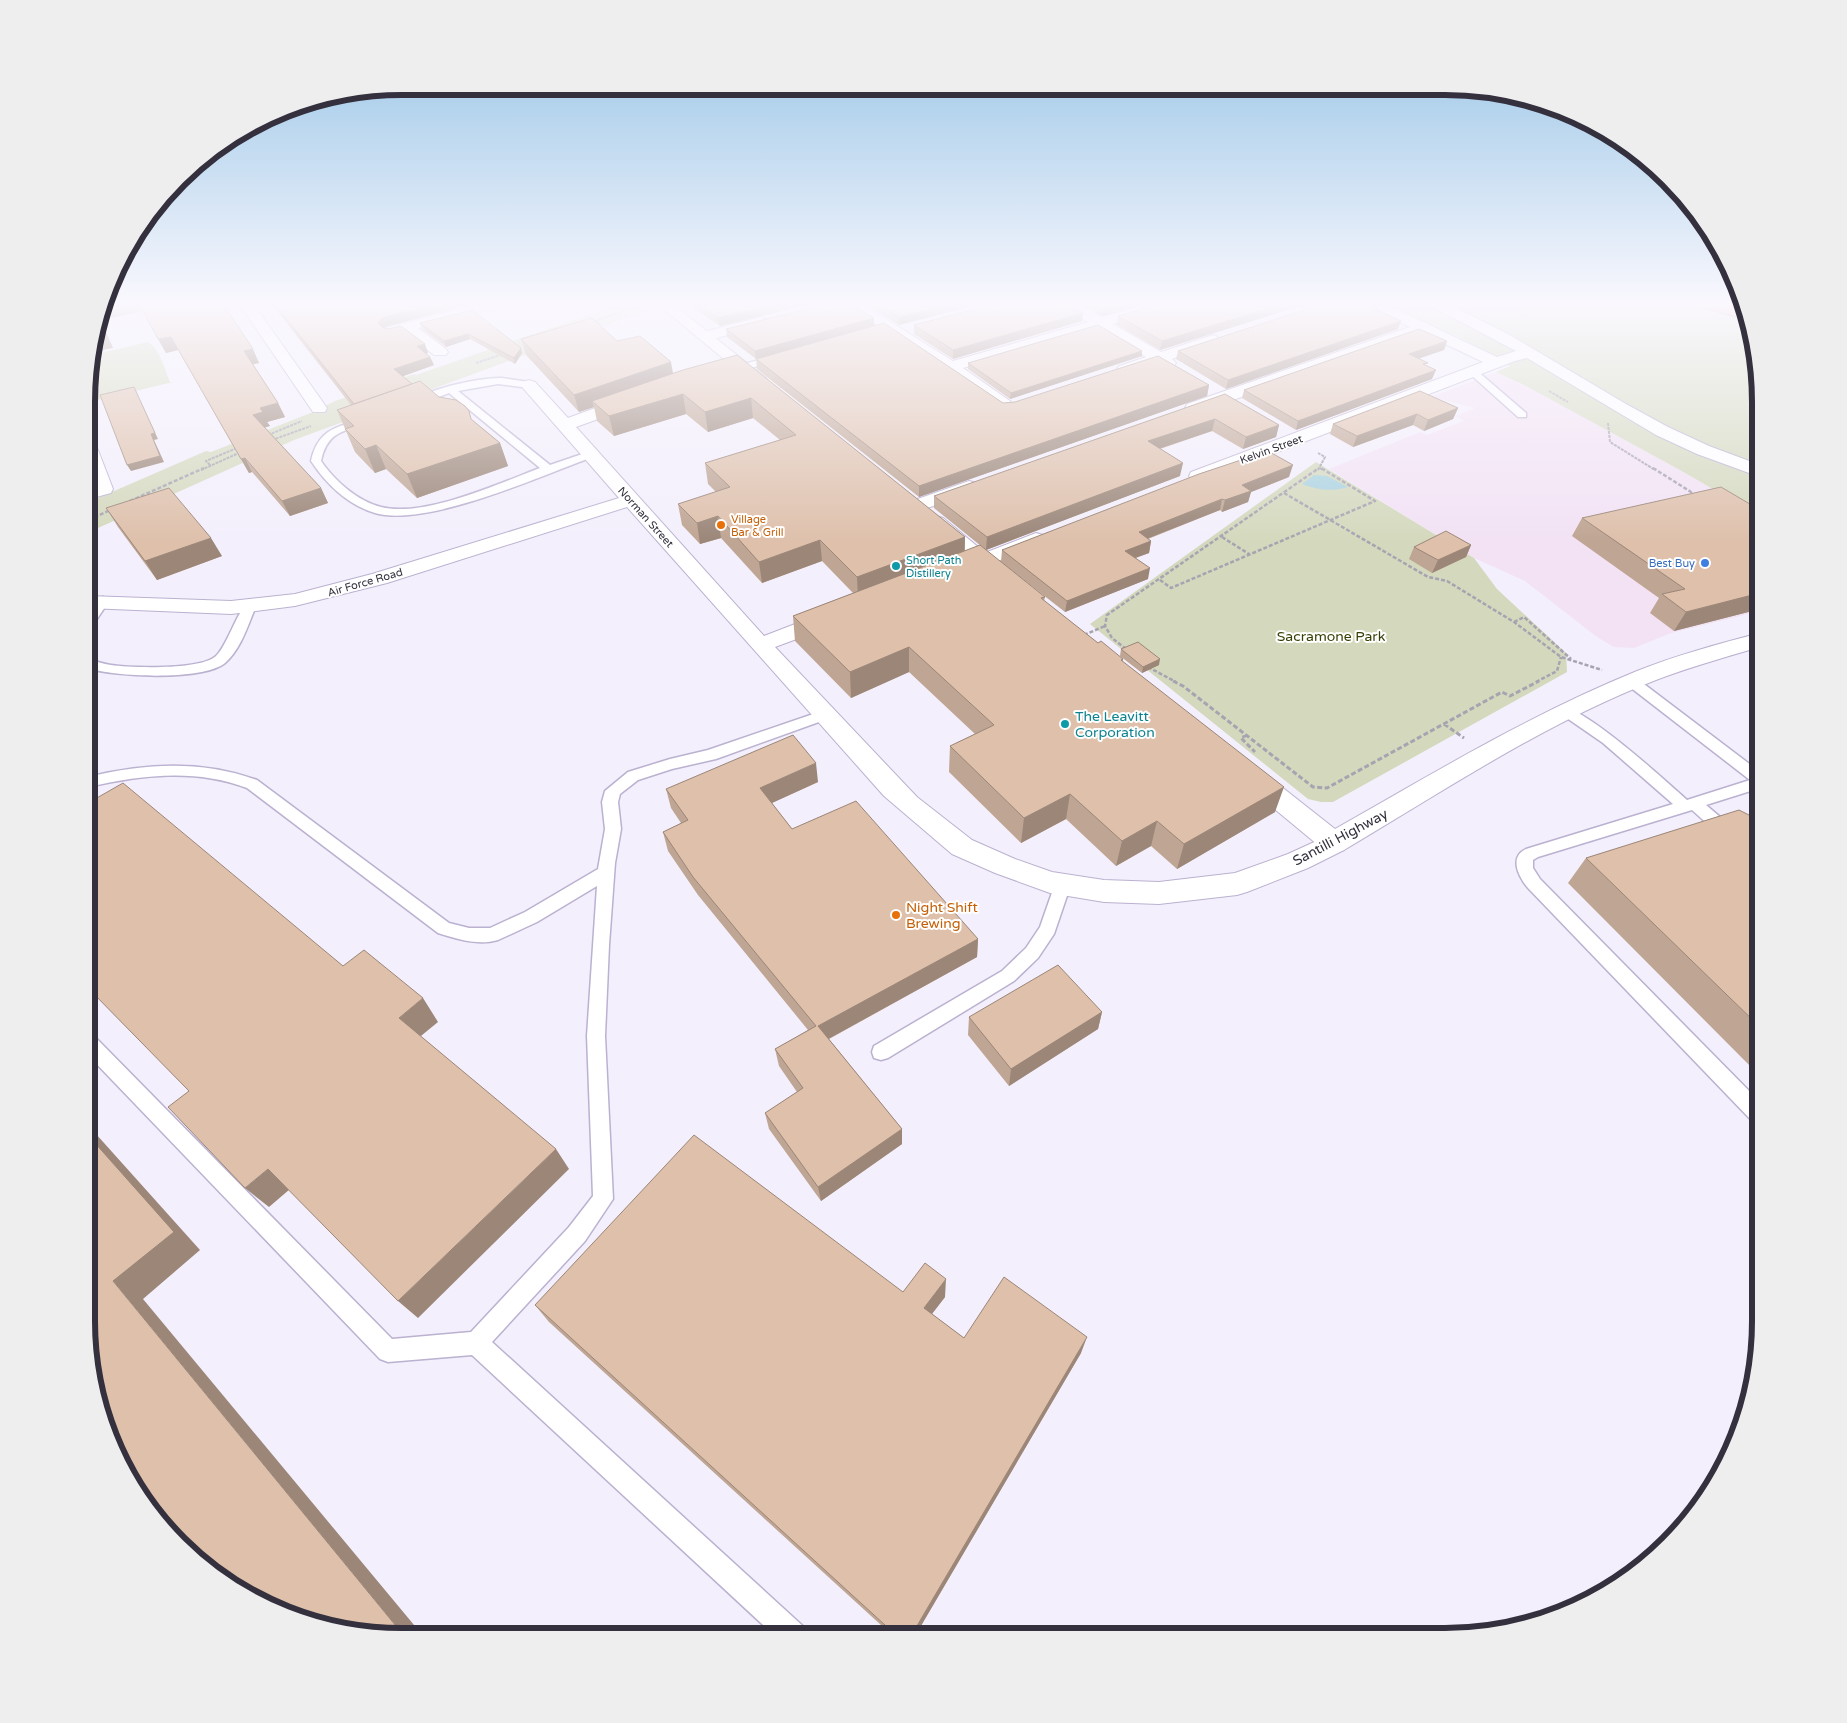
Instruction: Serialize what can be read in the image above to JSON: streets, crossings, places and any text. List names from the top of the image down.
{
  "streets": {
    "street": [
      "Kelvin Street",
      "Norman Street",
      "Air Force Road",
      "Santilli Highway"
    ]
  },
  "crossings": [
    ["Norman Street", "Air Force Road"],
    ["Norman Street", "Santilli Highway"]
  ],
  "parks": ["Sacramone Park"],
  "places": [
    "Village Bar & Grill",
    "Best Buy",
    "Short Path Distillery",
    "The Leavitt Corporation",
    "Night Shift Brewing"
  ]
}
